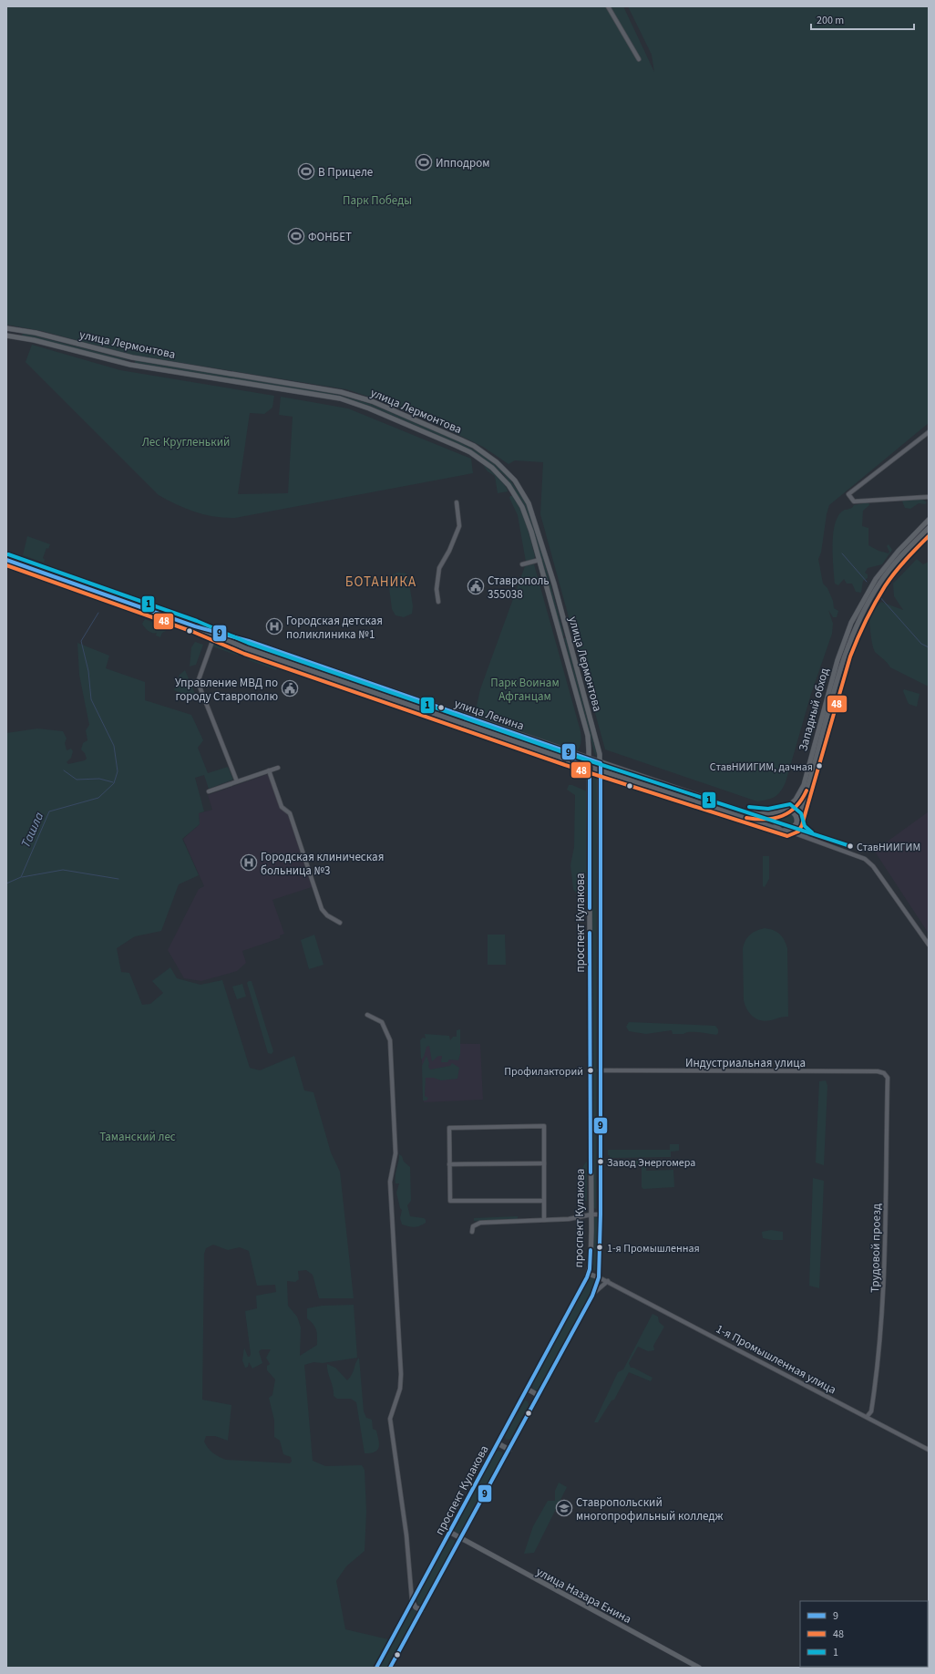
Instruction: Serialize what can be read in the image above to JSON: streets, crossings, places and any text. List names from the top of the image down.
{
  "streets": {
    "main road": [
      "улица Лермонтова",
      "Западный обход",
      "улица Ленина",
      "проспект Кулакова",
      "улица Назара Енина"
    ],
    "street": ["Индустриальная улица", "Трудовой проезд", "1-я Промышленная улица"]
  },
  "crossings": [
    ["улица Лермонтова", "улица Ленина"],
    ["улица Лермонтова", "проспект Кулакова"],
    ["Западный обход", "улица Ленина"],
    ["улица Ленина", "проспект Кулакова"],
    ["проспект Кулакова", "Индустриальная улица"],
    ["проспект Кулакова", "1-я Промышленная улица"],
    ["проспект Кулакова", "улица Назара Енина"],
    ["Индустриальная улица", "Трудовой проезд"],
    ["Трудовой проезд", "1-я Промышленная улица"]
  ],
  "districts": ["БОТАНИКА"],
  "water": ["Ташла"],
  "parks": [
    "Парк Победы",
    "Лес Кругленький",
    "Парк Воинам Афганцам",
    "Таманский лес"
  ],
  "places": {
    "sports": ["Ипподром", "В Прицеле", "ФОНБЕТ"],
    "public building": ["Ставрополь 355038", "Управление МВД по городу Ставрополю"],
    "hospital": ["Городская детская поликлиника №1", "Городская клиническая больница №3"],
    "other": [
      "СтавНИИГИМ, дачная",
      "СтавНИИГИМ",
      "Профилакторий",
      "Завод Энергомера",
      "1-я Промышленная"
    ],
    "school or university": ["Ставропольский многопрофильный колледж"]
  },
  "lines": ["transit line 48", "transit line 1", "transit line 9"],
  "legend": ["9", "48", "1"],
  "scale_bar": "200 m"
}
